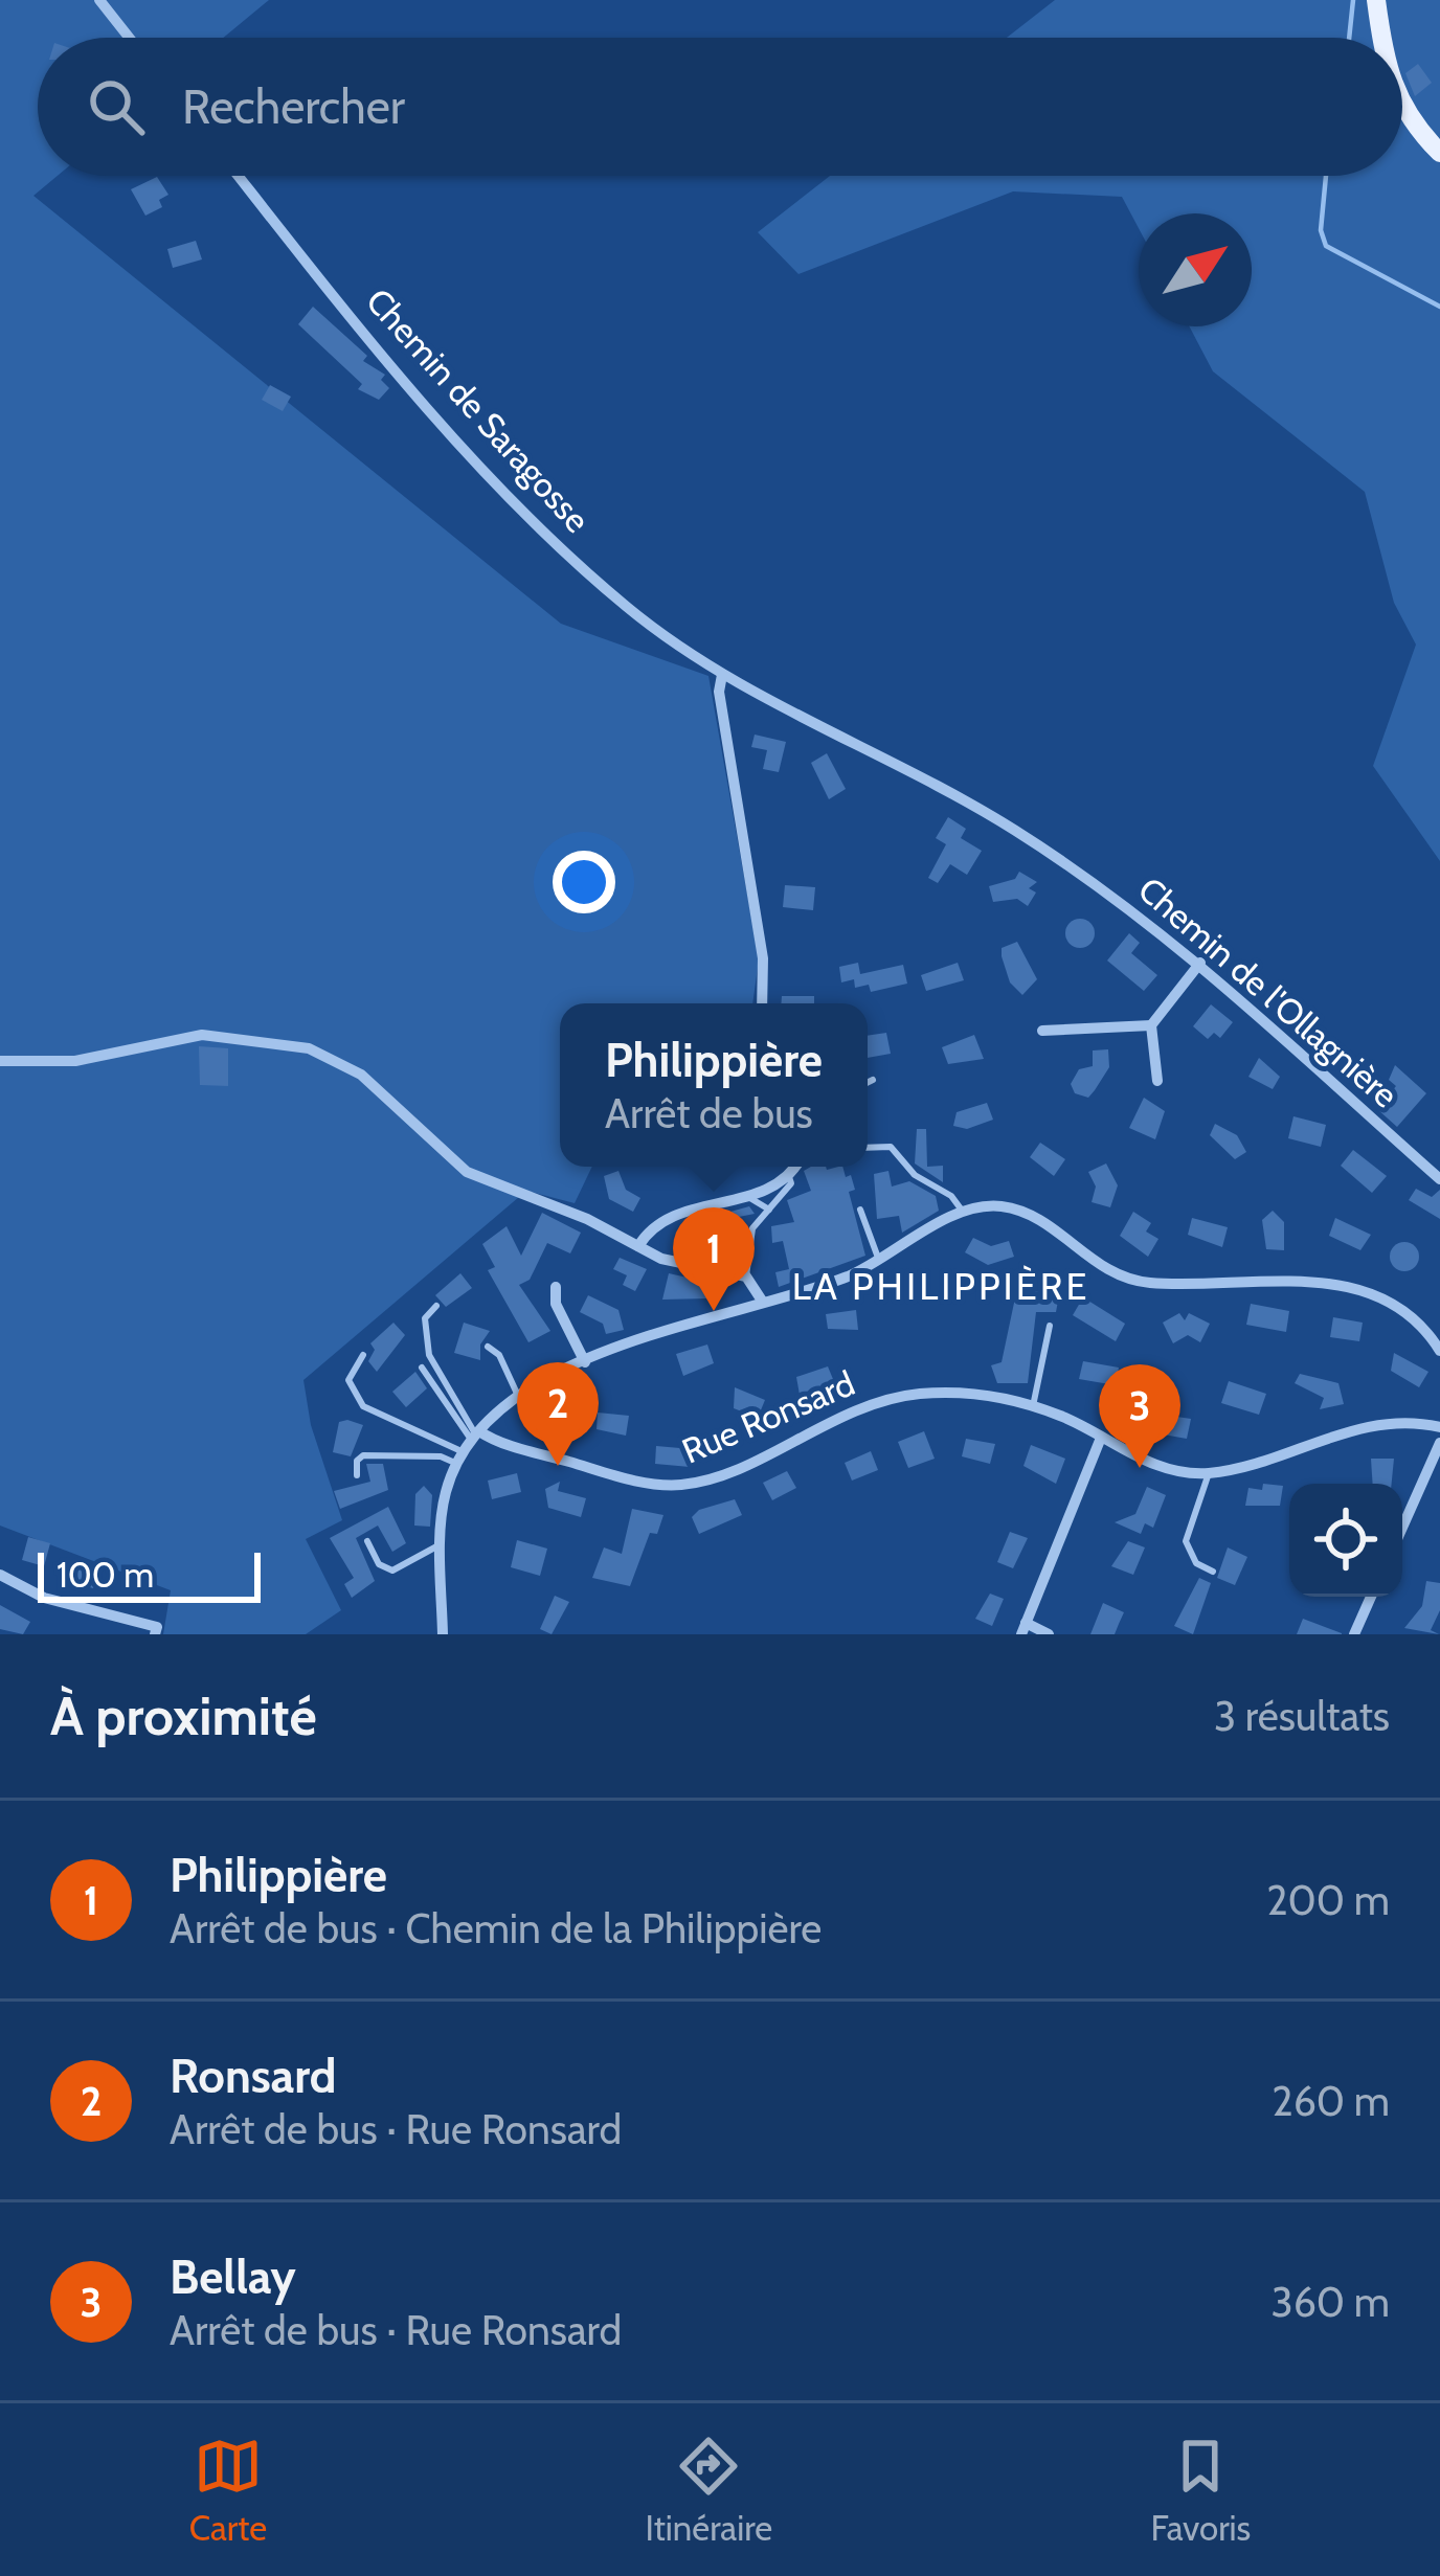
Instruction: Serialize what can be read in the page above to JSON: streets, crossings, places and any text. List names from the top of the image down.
{
  "streets": {
    "street": ["Chemin de Saragosse", "Chemin de l'Ollagnière", "Rue Ronsard"]
  },
  "crossings": [
    ["Chemin de Saragosse", "Chemin de l'Ollagnière"]
  ],
  "districts": ["LA PHILIPPIÈRE"],
  "scale_bar": "100 m",
  "north": "top right",
  "page": {
    "search": "Rechercher",
    "popup": ["Philippière", "Arrêt de bus"],
    "pins": ["1", "2", "3"],
    "scale": "100 m",
    "heading": ["À proximité", "3 résultats"],
    "list": [
      {
        "mark": "1",
        "name": "Philippière",
        "note": "Arrêt de bus · Chemin de la Philippière",
        "value": "200 m"
      },
      {
        "mark": "2",
        "name": "Ronsard",
        "note": "Arrêt de bus · Rue Ronsard",
        "value": "260 m"
      },
      {
        "mark": "3",
        "name": "Bellay",
        "note": "Arrêt de bus · Rue Ronsard",
        "value": "360 m"
      }
    ],
    "nav": ["Carte", "Itinéraire", "Favoris"]
  }
}
